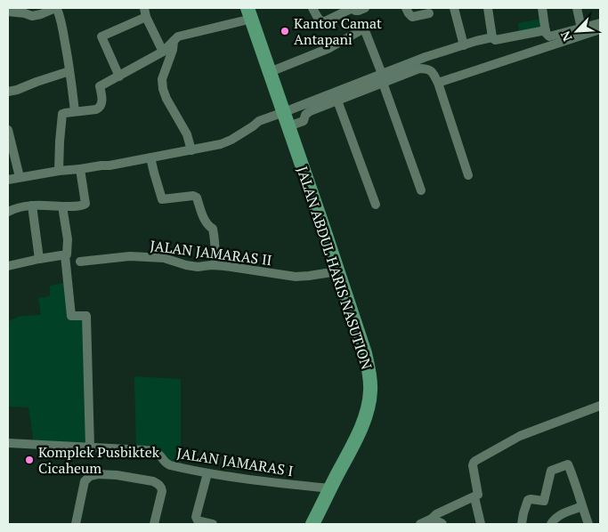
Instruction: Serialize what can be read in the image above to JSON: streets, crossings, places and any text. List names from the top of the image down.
{
  "streets": {
    "highway": ["JALAN ABDUL HARIS NASUTION"],
    "street": ["JALAN JAMARAS II", "JALAN JAMARAS I"]
  },
  "crossings": [
    ["JALAN JAMARAS II", "JALAN ABDUL HARIS NASUTION"],
    ["JALAN ABDUL HARIS NASUTION", "JALAN JAMARAS I"]
  ],
  "places": ["Kantor Camat Antapani", "Komplek Pusbiktek Cicaheum"],
  "north": "bottom left"
}
